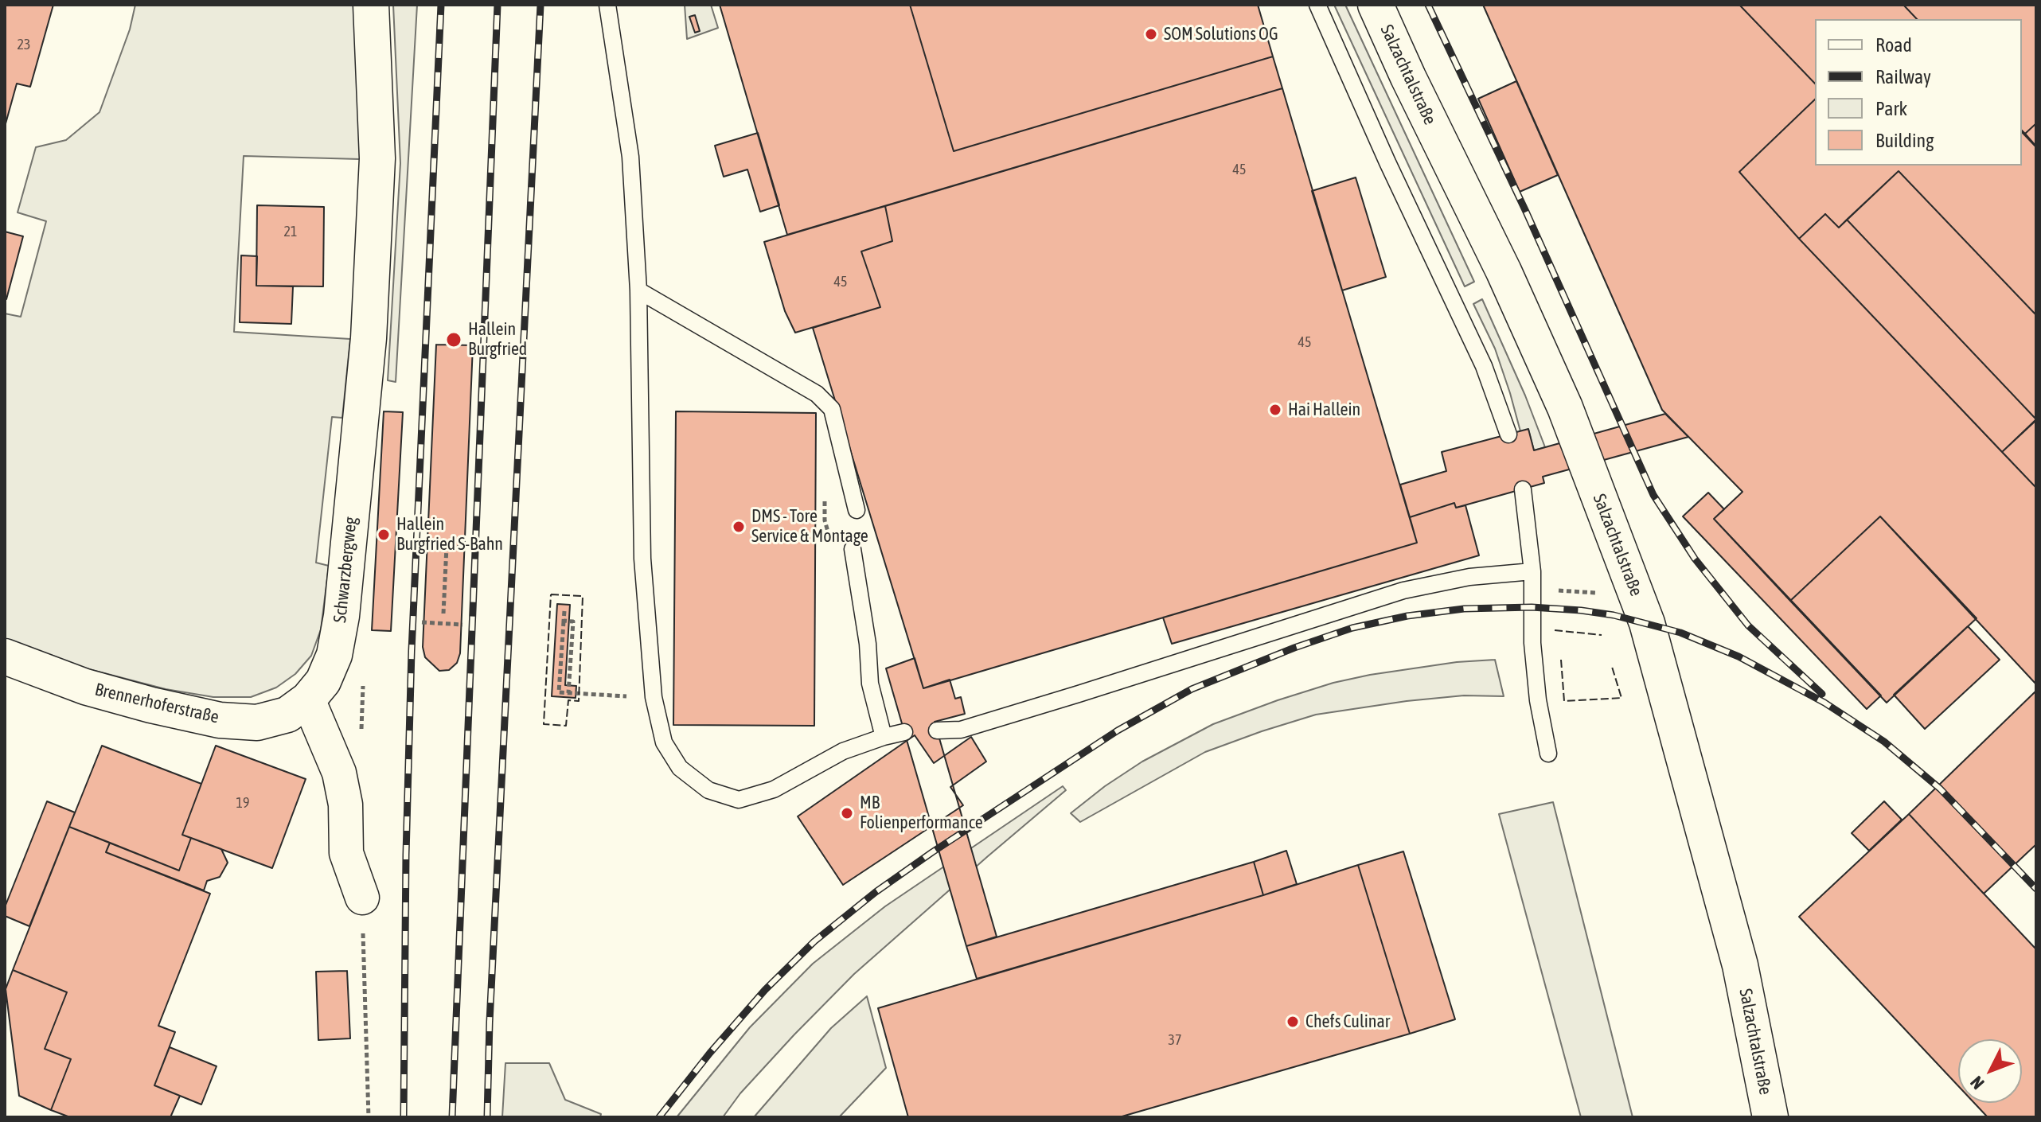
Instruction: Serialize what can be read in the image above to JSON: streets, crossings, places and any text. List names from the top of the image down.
{
  "streets": {
    "main road": ["Salzachtalstraße", "Schwarzbergweg", "Brennerhoferstraße"]
  },
  "crossings": [
    ["Schwarzbergweg", "Brennerhoferstraße"]
  ],
  "places": [
    "SOM Solutions OG",
    "Hallein Burgfried",
    "Hai Hallein",
    "DMS - Tore Service & Montage",
    "Hallein Burgfried S-Bahn",
    "MB Folienperformance",
    "Chefs Culinar"
  ],
  "house_numbers": [
    "23",
    "45",
    "21",
    "45",
    "45",
    "19",
    "37"
  ],
  "legend": [
    "Road",
    "Railway",
    "Park",
    "Building"
  ],
  "north": "bottom left"
}
